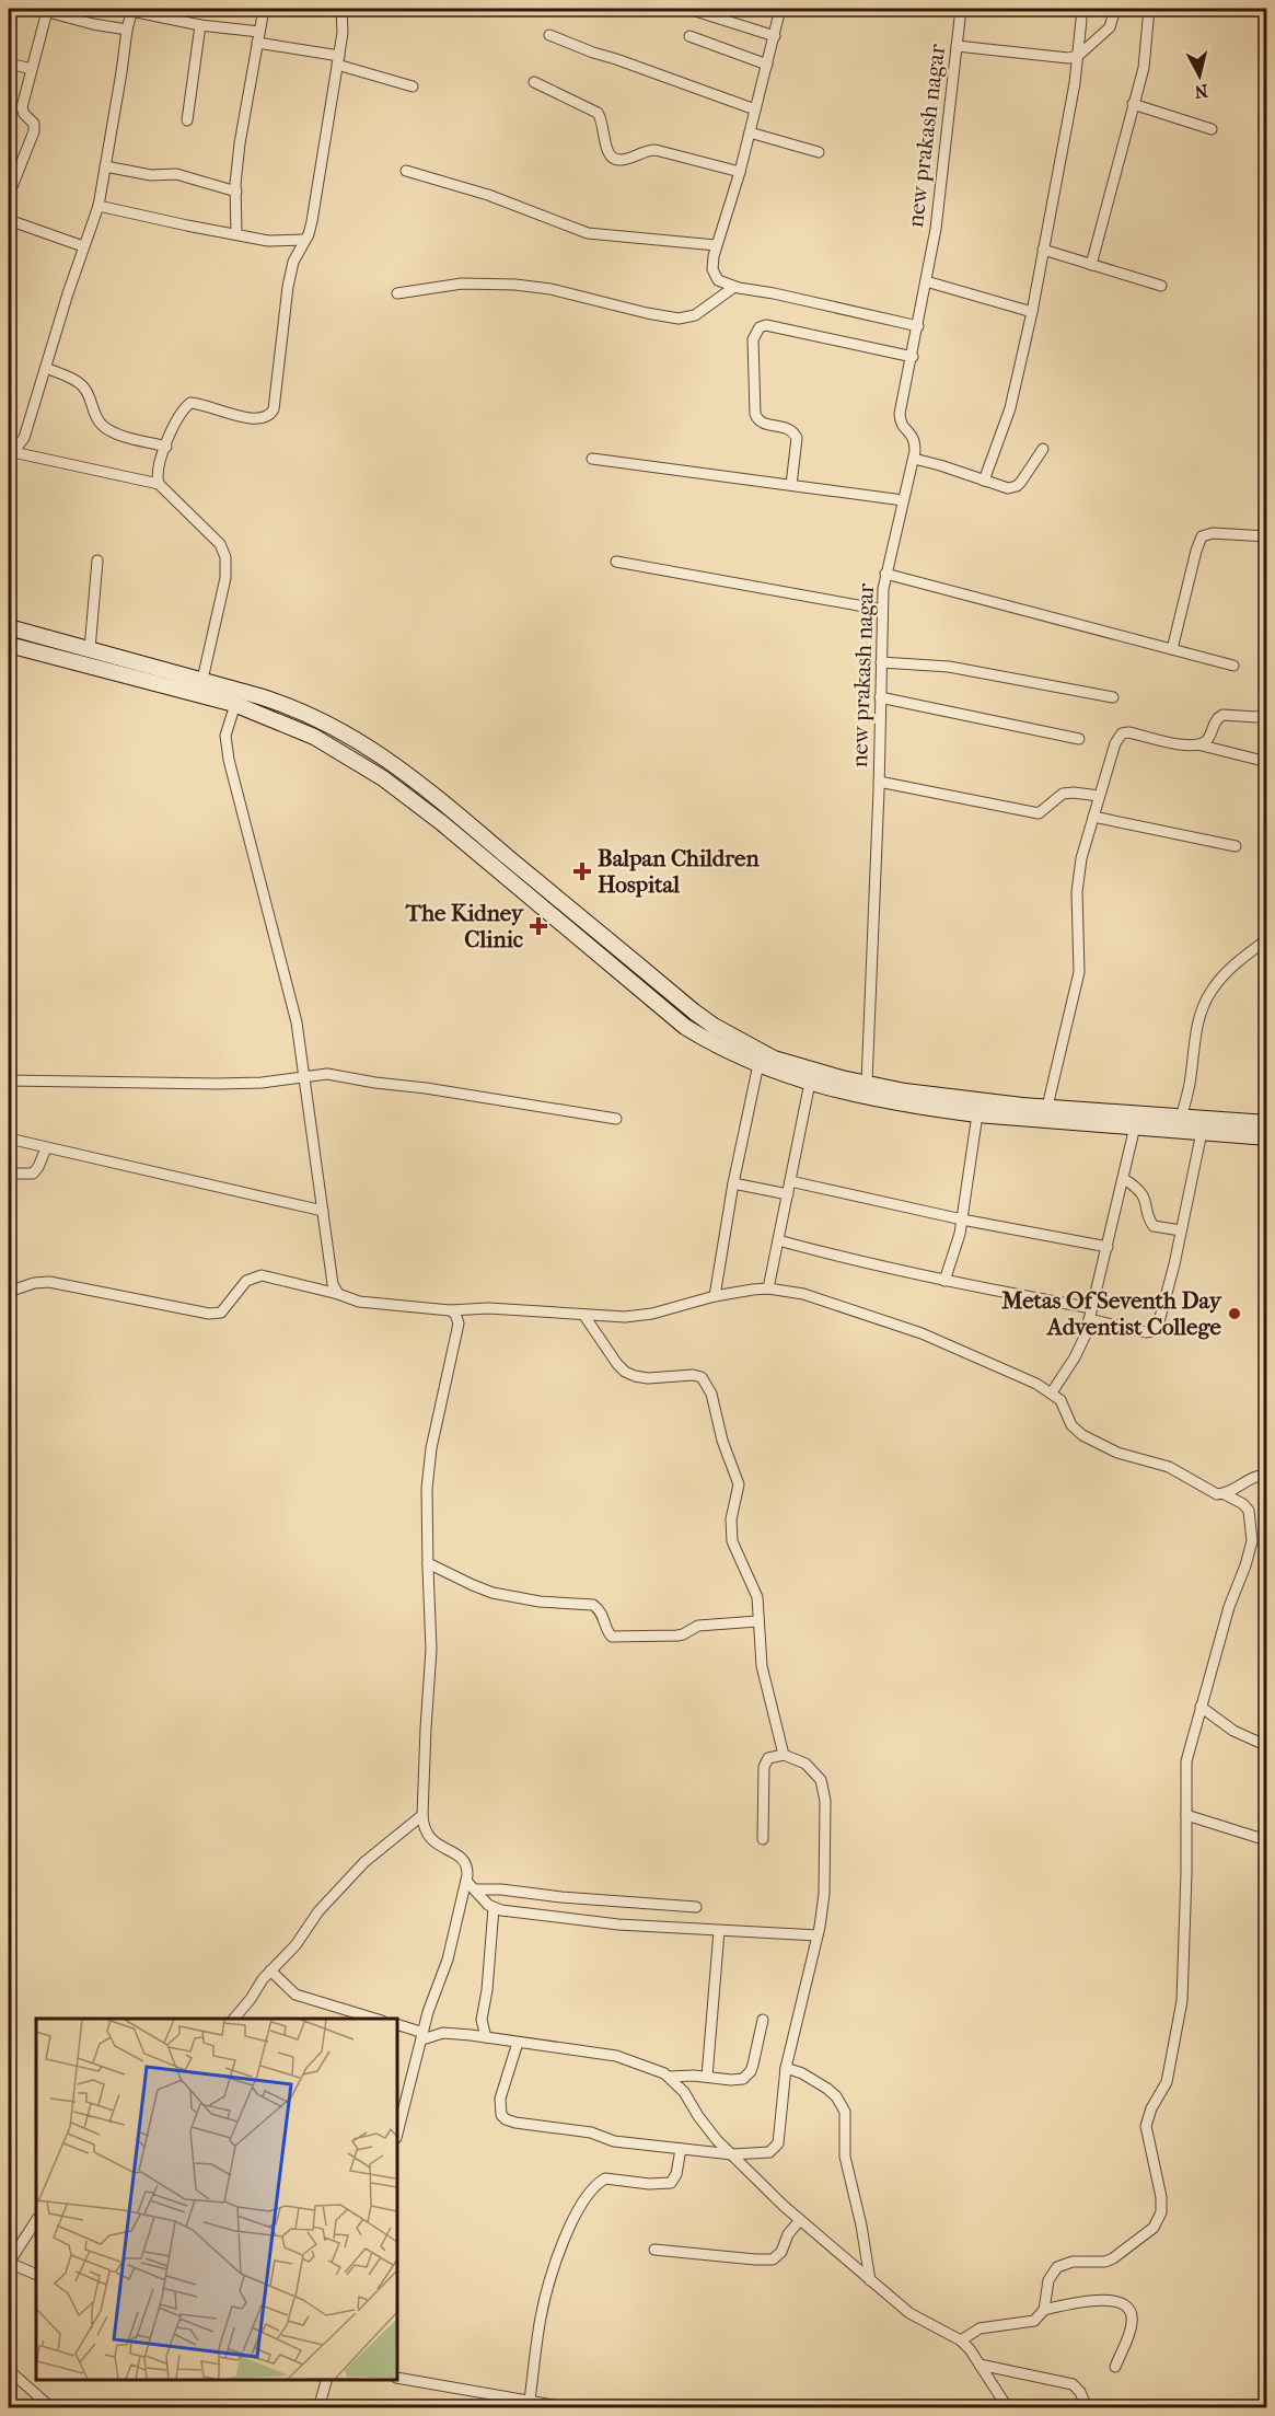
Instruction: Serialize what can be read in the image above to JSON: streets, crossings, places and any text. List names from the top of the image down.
{
  "streets": {
    "street": ["new prakash nagar"]
  },
  "places": {
    "health": ["Balpan Children Hospital", "The Kidney Clinic"],
    "other": ["Metas Of Seventh Day Adventist College"]
  },
  "north": "bottom"
}
